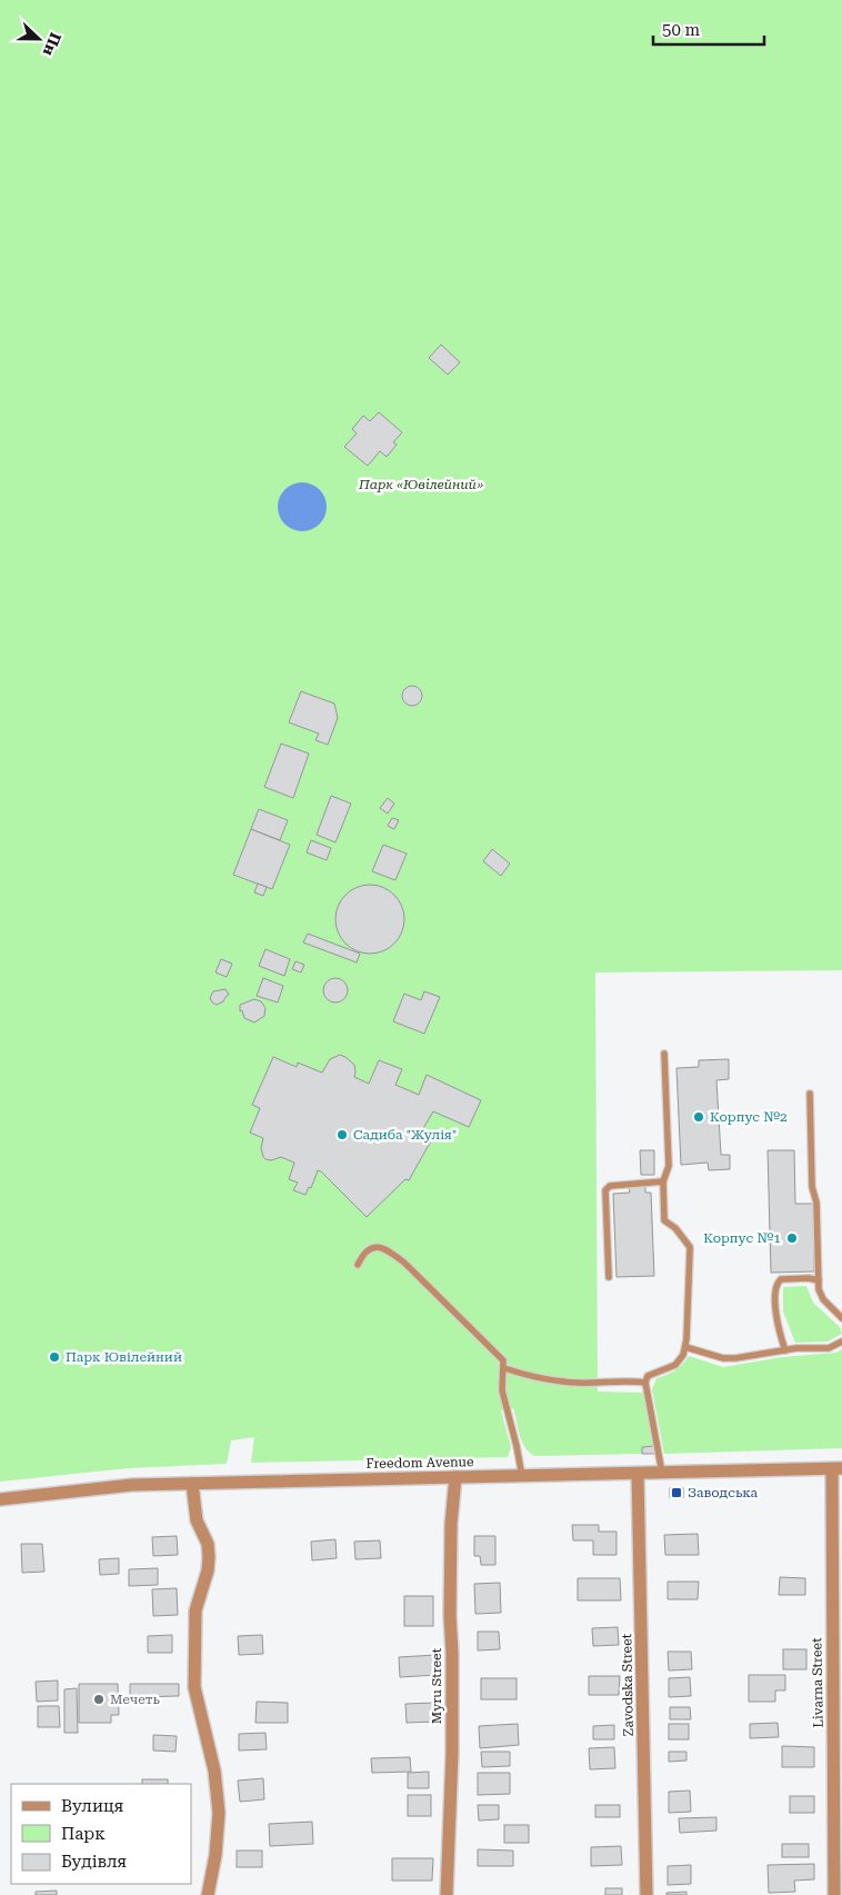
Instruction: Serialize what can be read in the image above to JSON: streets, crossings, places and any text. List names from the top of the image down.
{
  "streets": {
    "street": [
      "Freedom Avenue",
      "Livarna Street",
      "Zavodska Street",
      "Myru Street"
    ]
  },
  "crossings": [
    ["Freedom Avenue", "Livarna Street"],
    ["Freedom Avenue", "Zavodska Street"],
    ["Freedom Avenue", "Myru Street"]
  ],
  "parks": ["Парк «Ювілейний»"],
  "places": {
    "other": [
      "Корпус №2",
      "Садиба \"Жулія\"",
      "Корпус №1",
      "Парк Ювілейний",
      "Мечеть"
    ],
    "transit": ["Заводська"]
  },
  "legend": ["Вулиця", "Парк", "Будівля"],
  "scale_bar": "50 m",
  "north": "right"
}
